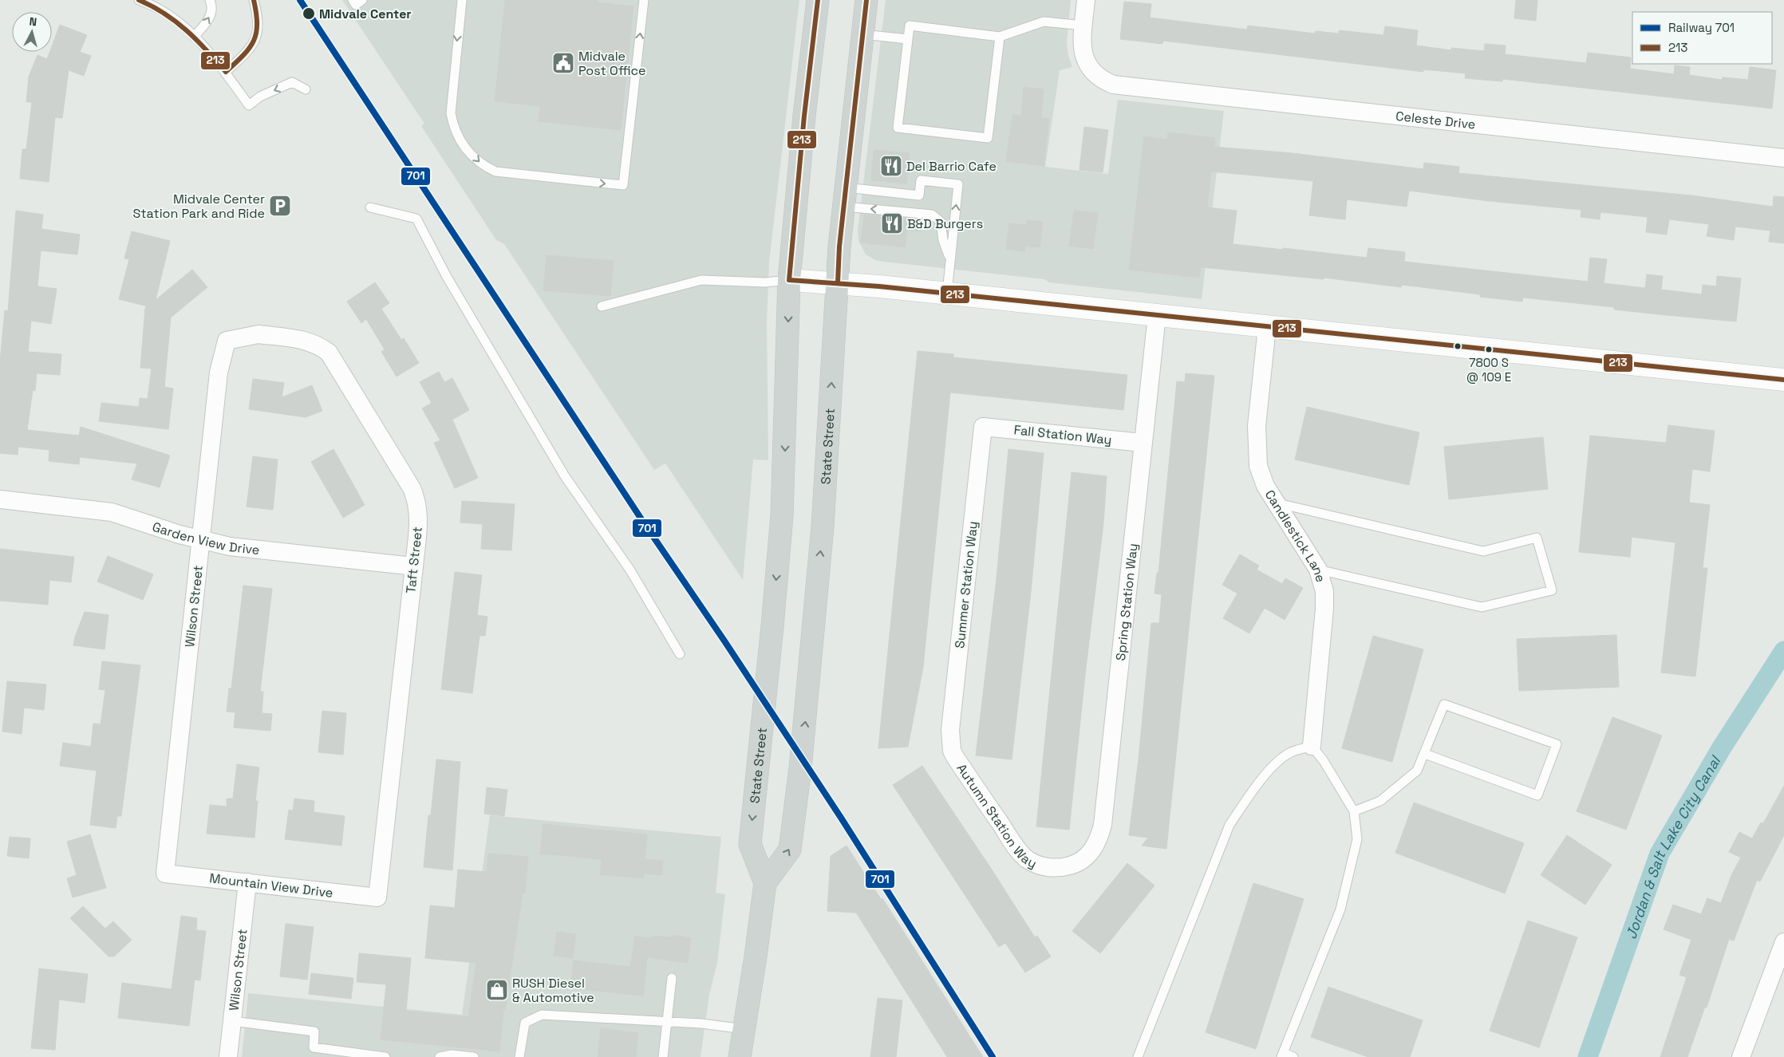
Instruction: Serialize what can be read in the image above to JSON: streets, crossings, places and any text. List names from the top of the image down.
{
  "streets": {
    "main road": ["State Street"],
    "street": [
      "Celeste Drive",
      "Fall Station Way",
      "Candlestick Lane",
      "Garden View Drive",
      "Taft Street",
      "Summer Station Way",
      "Spring Station Way",
      "Wilson Street",
      "Autumn Station Way",
      "Mountain View Drive"
    ]
  },
  "crossings": [
    ["Fall Station Way", "Summer Station Way"],
    ["Fall Station Way", "Spring Station Way"],
    ["Garden View Drive", "Taft Street"],
    ["Garden View Drive", "Wilson Street"],
    ["Taft Street", "Wilson Street"],
    ["Taft Street", "Mountain View Drive"],
    ["Summer Station Way", "Autumn Station Way"],
    ["Spring Station Way", "Autumn Station Way"],
    ["Wilson Street", "Mountain View Drive"]
  ],
  "water": ["Jordan & Salt Lake City Canal"],
  "places": {
    "other": ["Midvale Center", "7800 S @ 109 E"],
    "public building": ["Midvale Post Office"],
    "restaurant": ["Del Barrio Cafe", "B&D Burgers"],
    "parking": ["Midvale Center Station Park and Ride"],
    "shop": ["RUSH Diesel & Automotive"]
  },
  "lines": ["rail line 701", "transit line 213"],
  "legend": ["Railway 701", "213"],
  "north": "top"
}
